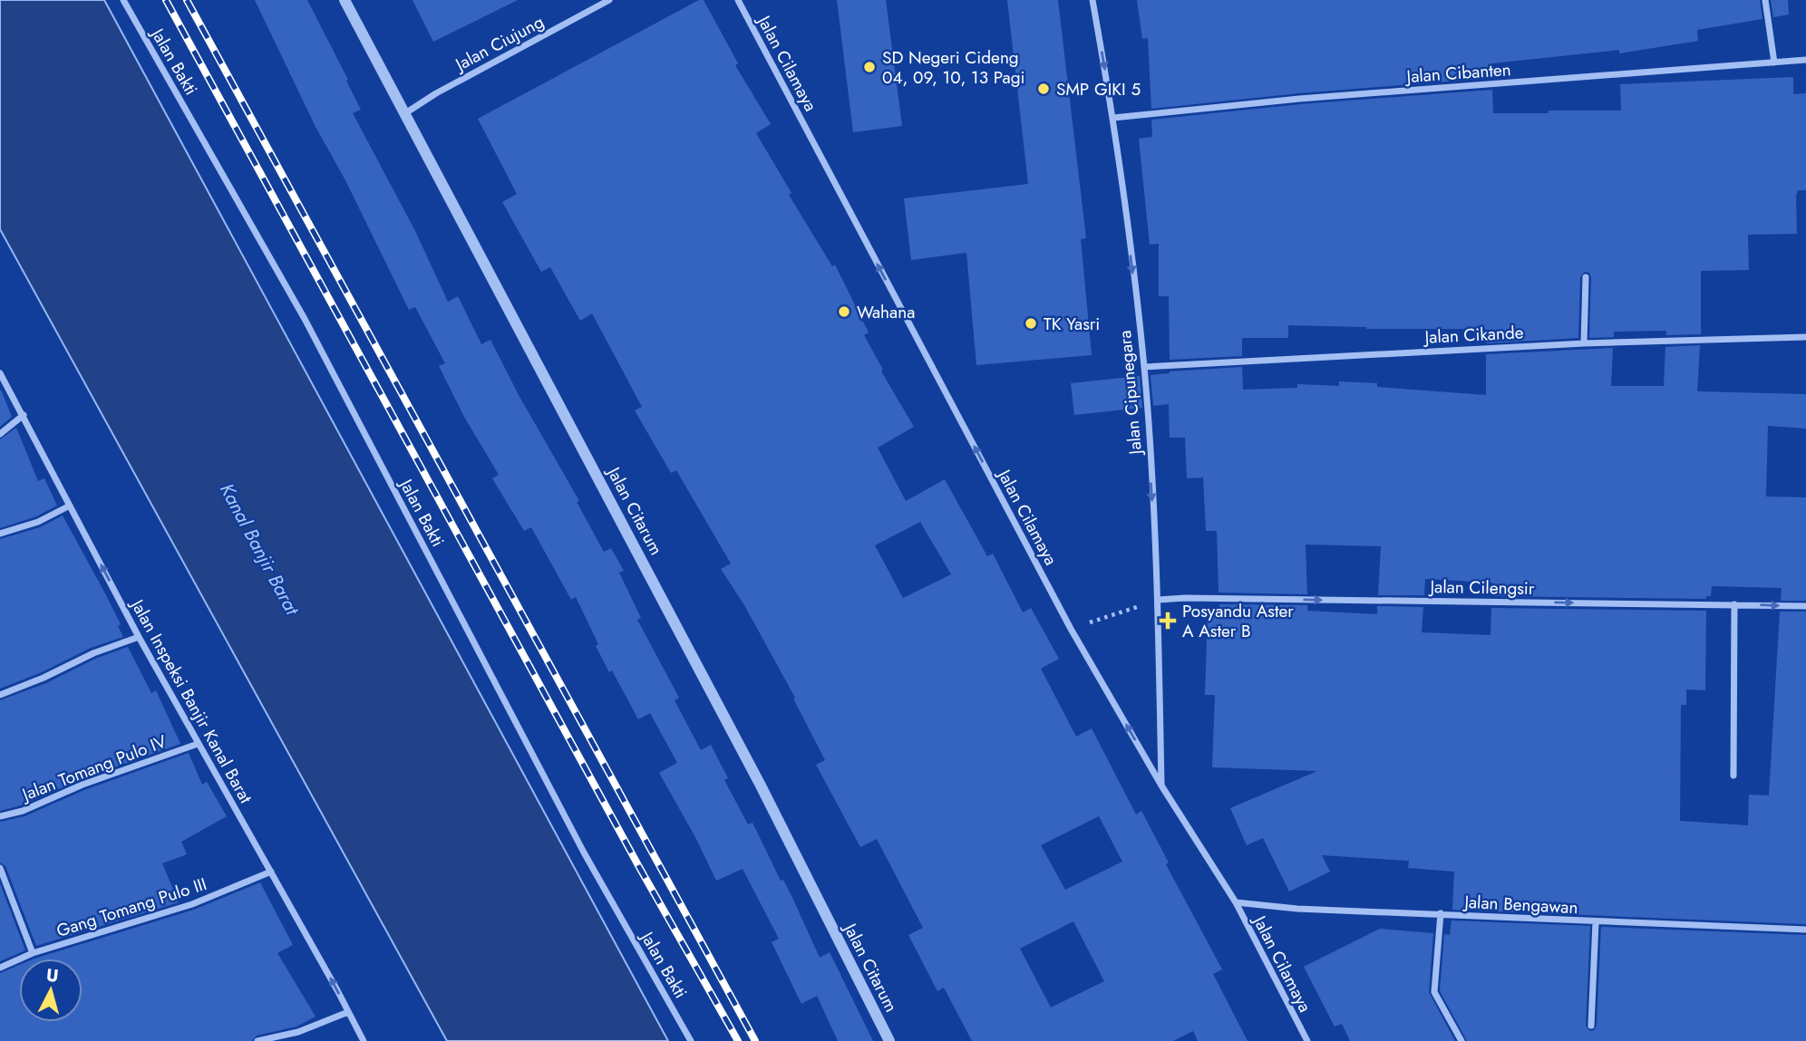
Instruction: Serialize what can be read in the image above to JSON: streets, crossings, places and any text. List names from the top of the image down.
{
  "streets": {
    "street": [
      "Jalan Ciujung",
      "Jalan Bakti",
      "Jalan Cilamaya",
      "Jalan Cibanten",
      "Jalan Cikande",
      "Jalan Cipunegara",
      "Jalan Citarum",
      "Jalan Cilengsir",
      "Jalan Inspeksi Banjir Kanal Barat",
      "Jalan Tomang Pulo IV",
      "Jalan Bengawan",
      "Gang Tomang Pulo III"
    ]
  },
  "crossings": [
    ["Jalan Ciujung", "Jalan Citarum"],
    ["Jalan Cilamaya", "Jalan Cipunegara"],
    ["Jalan Cilamaya", "Jalan Bengawan"],
    ["Jalan Cibanten", "Jalan Cipunegara"],
    ["Jalan Cikande", "Jalan Cipunegara"],
    ["Jalan Cipunegara", "Jalan Cilengsir"],
    ["Jalan Inspeksi Banjir Kanal Barat", "Jalan Tomang Pulo IV"],
    ["Jalan Inspeksi Banjir Kanal Barat", "Gang Tomang Pulo III"]
  ],
  "one_way": [
    "Jalan Cilamaya",
    "Jalan Cipunegara",
    "Jalan Cilengsir",
    "Jalan Inspeksi Banjir Kanal Barat"
  ],
  "water": ["Kanal Banjir Barat"],
  "places": {
    "other": [
      "SD Negeri Cideng 04, 09, 10, 13 Pagi",
      "SMP GIKI 5",
      "Wahana",
      "TK Yasri"
    ],
    "health": ["Posyandu Aster A Aster B"]
  },
  "north": "top"
}
